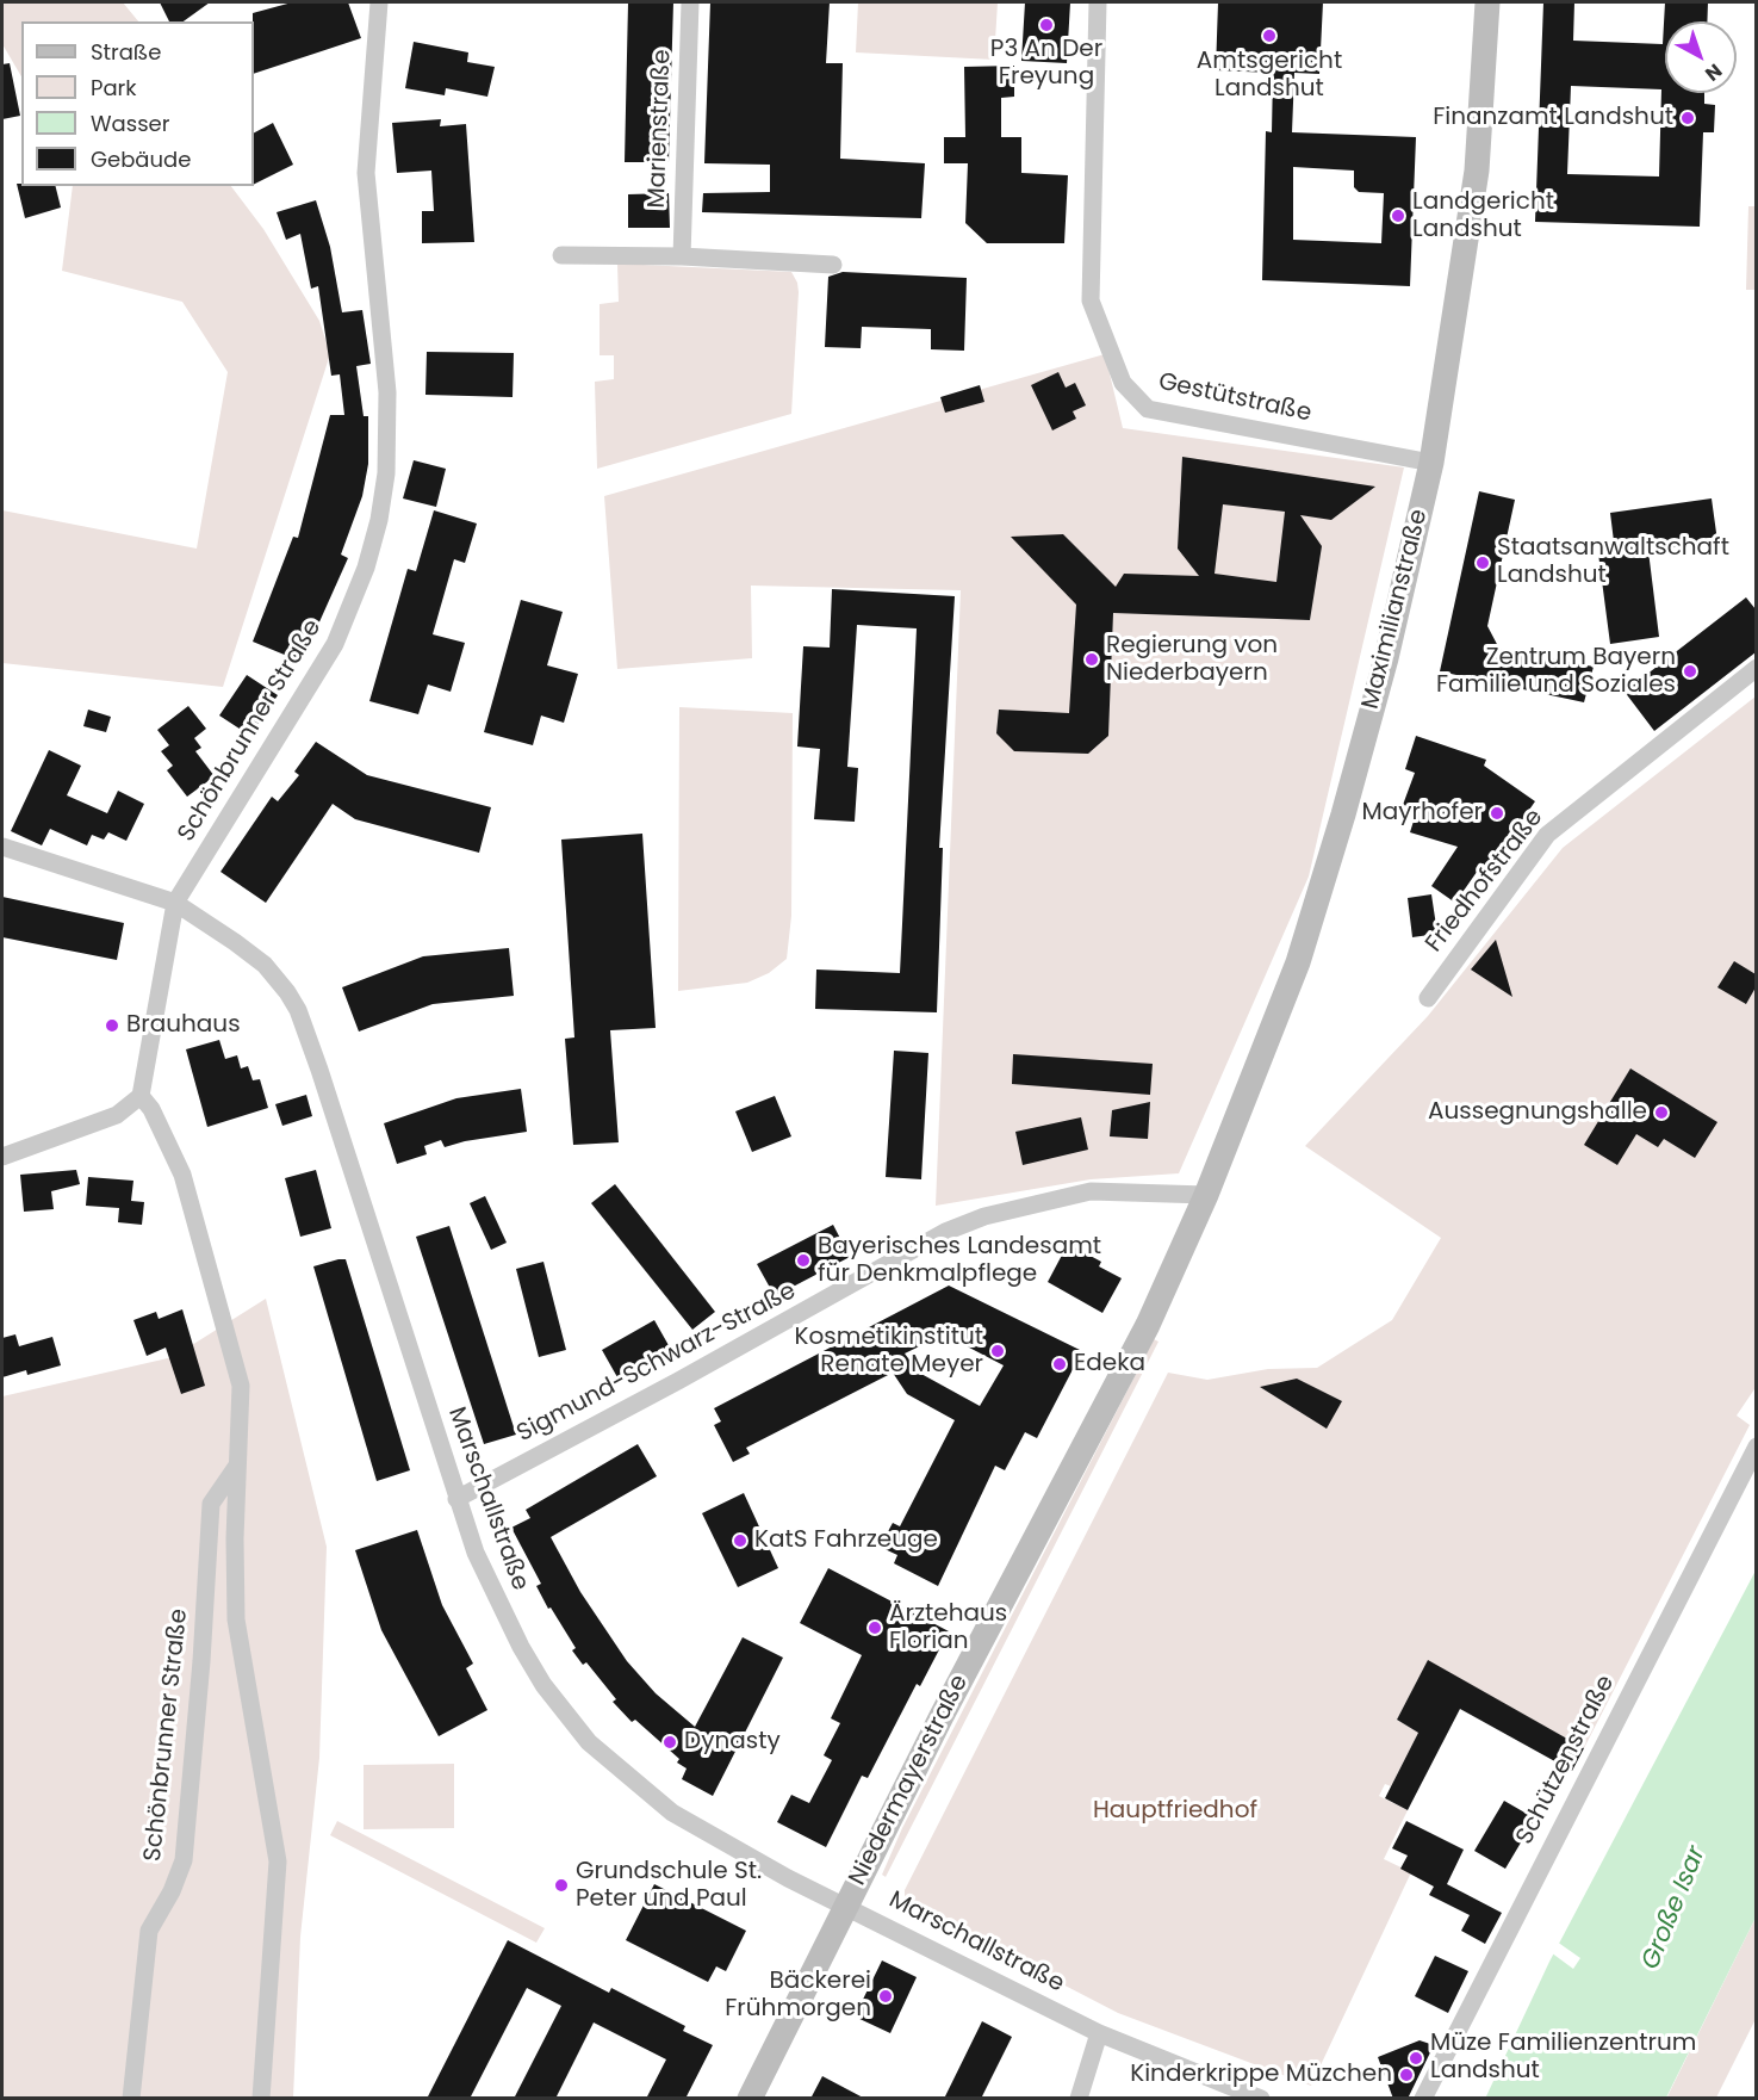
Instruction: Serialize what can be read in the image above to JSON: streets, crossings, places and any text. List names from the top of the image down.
{
  "streets": {
    "main road": ["Maximilianstraße", "Niedermayerstraße"],
    "street": [
      "Marienstraße",
      "Gestütstraße",
      "Schönbrunner Straße",
      "Friedhofstraße",
      "Sigmund-Schwarz-Straße",
      "Marschallstraße",
      "Schützenstraße"
    ]
  },
  "crossings": [
    ["Gestütstraße", "Maximilianstraße"],
    ["Maximilianstraße", "Sigmund-Schwarz-Straße"],
    ["Maximilianstraße", "Niedermayerstraße"],
    ["Schönbrunner Straße", "Marschallstraße"],
    ["Sigmund-Schwarz-Straße", "Marschallstraße"],
    ["Sigmund-Schwarz-Straße", "Niedermayerstraße"],
    ["Marschallstraße", "Niedermayerstraße"]
  ],
  "water": ["Große Isar"],
  "parks": ["Hauptfriedhof"],
  "places": [
    "P3 An Der Freyung",
    "Amtsgericht Landshut",
    "Finanzamt Landshut",
    "Landgericht Landshut",
    "Staatsanwaltschaft Landshut",
    "Regierung von Niederbayern",
    "Zentrum Bayern Familie und Soziales",
    "Mayrhofer",
    "Brauhaus",
    "Aussegnungshalle",
    "Bayerisches Landesamt für Denkmalpflege",
    "Kosmetikinstitut Renate Meyer",
    "Edeka",
    "KatS Fahrzeuge",
    "Ärztehaus Florian",
    "Dynasty",
    "Grundschule St. Peter und Paul",
    "Bäckerei Frühmorgen",
    "Müze Familienzentrum Landshut",
    "Kinderkrippe Müzchen"
  ],
  "legend": [
    "Straße",
    "Park",
    "Wasser",
    "Gebäude"
  ],
  "north": "bottom right"
}
